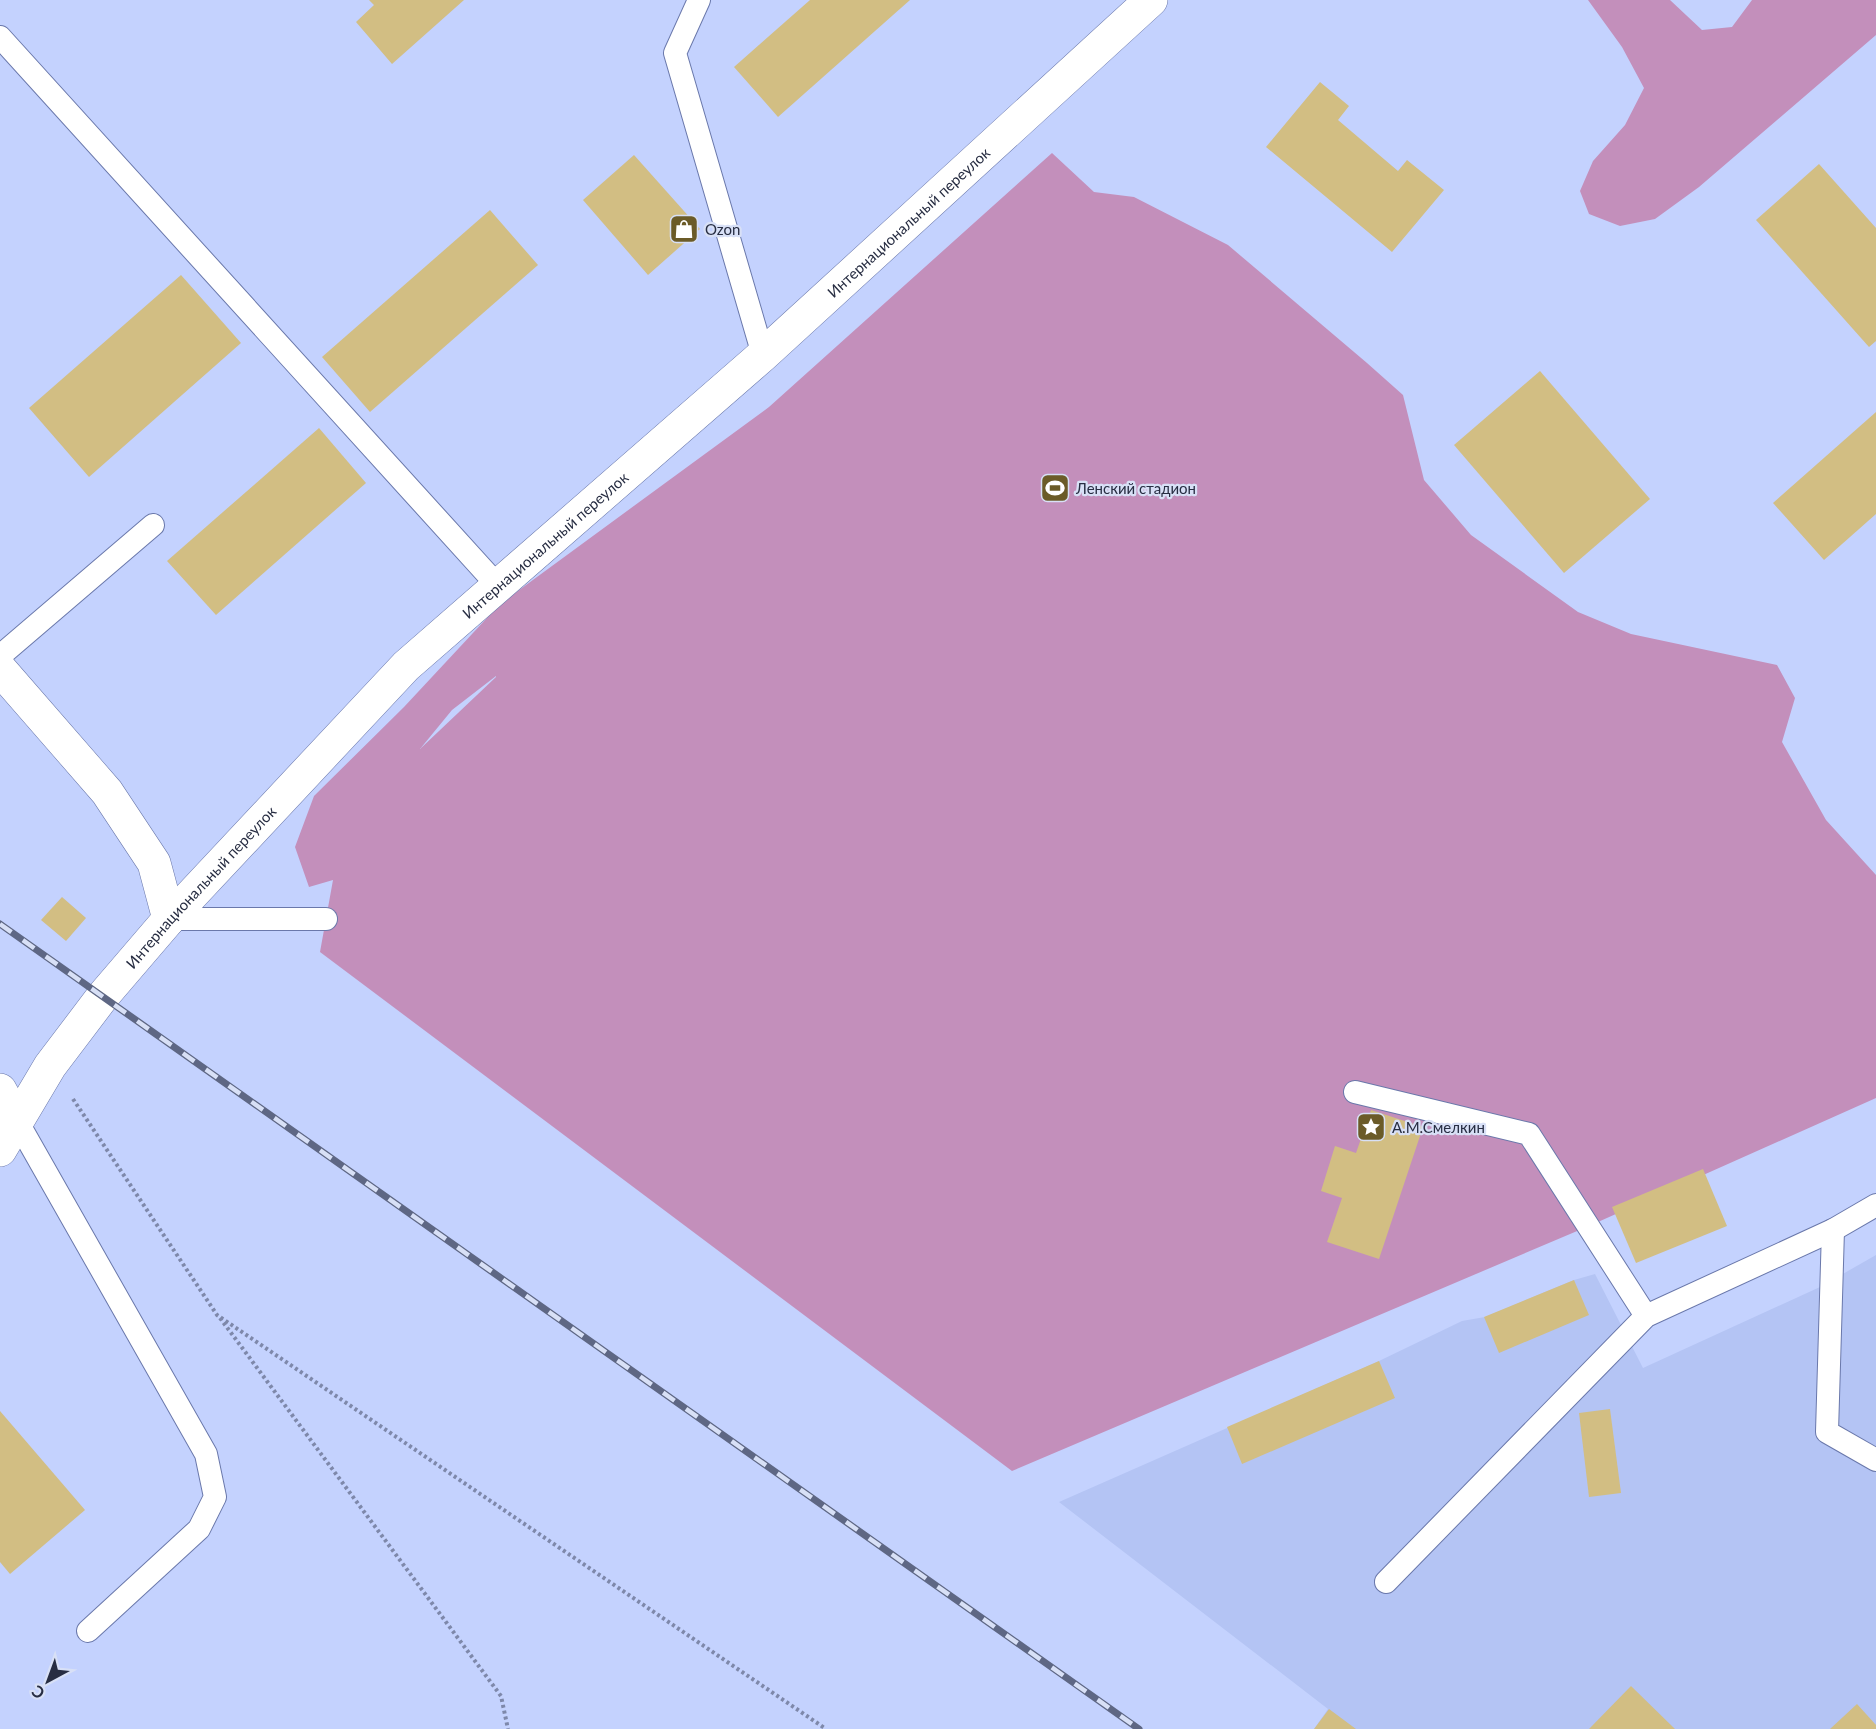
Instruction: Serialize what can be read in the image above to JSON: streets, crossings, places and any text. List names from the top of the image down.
{
  "streets": {
    "street": ["Интернациональный переулок"]
  },
  "places": {
    "shop": ["Ozon"],
    "sports": ["Ленский стадион"],
    "place": ["А.М.Смелкин"]
  },
  "north": "bottom left"
}
